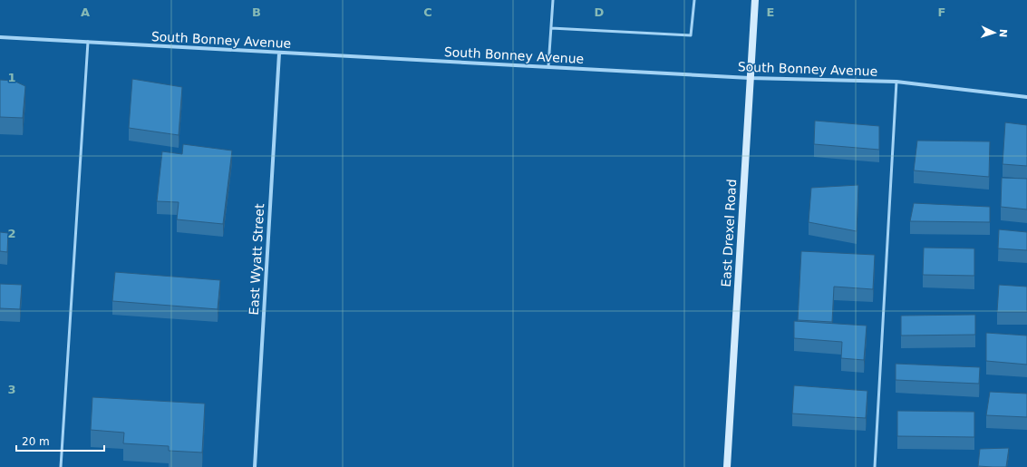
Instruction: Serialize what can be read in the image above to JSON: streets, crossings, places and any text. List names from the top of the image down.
{
  "streets": {
    "street": ["South Bonney Avenue", "East Drexel Road", "East Wyatt Street"]
  },
  "crossings": [
    ["South Bonney Avenue", "East Drexel Road"],
    ["South Bonney Avenue", "East Wyatt Street"]
  ],
  "scale_bar": "20 m",
  "north": "right",
  "grid": {
    "columns": [
      "A",
      "B",
      "C",
      "D",
      "E",
      "F"
    ],
    "rows": ["1", "2", "3"]
  }
}
